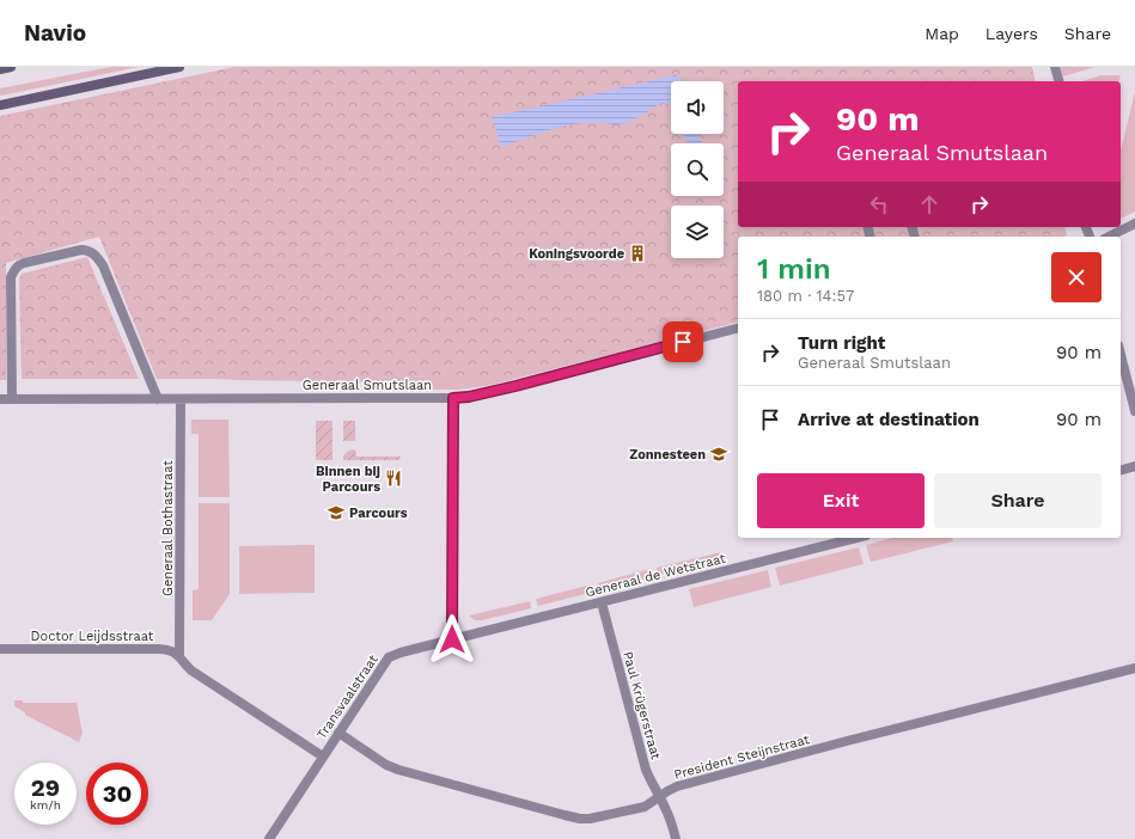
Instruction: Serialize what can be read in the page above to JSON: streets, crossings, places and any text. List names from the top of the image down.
{
  "streets": {
    "street": [
      "Generaal Smutslaan",
      "Generaal Bothastraat",
      "Generaal de Wetstraat",
      "Doctor Leijdsstraat",
      "Transvaalstraat",
      "Paul Krügerstraat",
      "President Steijnstraat"
    ]
  },
  "crossings": [
    ["Generaal Smutslaan", "Generaal Bothastraat"],
    ["Generaal Bothastraat", "Doctor Leijdsstraat"],
    ["Generaal de Wetstraat", "Transvaalstraat"],
    ["Generaal de Wetstraat", "Paul Krügerstraat"],
    ["Doctor Leijdsstraat", "Transvaalstraat"],
    ["Transvaalstraat", "President Steijnstraat"],
    ["Paul Krügerstraat", "President Steijnstraat"]
  ],
  "places": {
    "building": ["Koningsvoorde"],
    "school or university": ["Zonnesteen", "Parcours"],
    "restaurant": ["Binnen bij Parcours"]
  },
  "page": {
    "header": "Navio",
    "nav": ["Map", "Layers", "Share"],
    "turn": ["90 m", "Generaal Smutslaan"],
    "heading": ["1 min", "180 m · 14:57"],
    "list": [
      {
        "name": "Turn right",
        "note": "Generaal Smutslaan",
        "value": "90 m"
      },
      {
        "name": "Arrive at destination",
        "value": "90 m"
      }
    ],
    "buttons": ["Exit", "Share"],
    "speed": "29 km/h",
    "limit": "30"
  }
}
